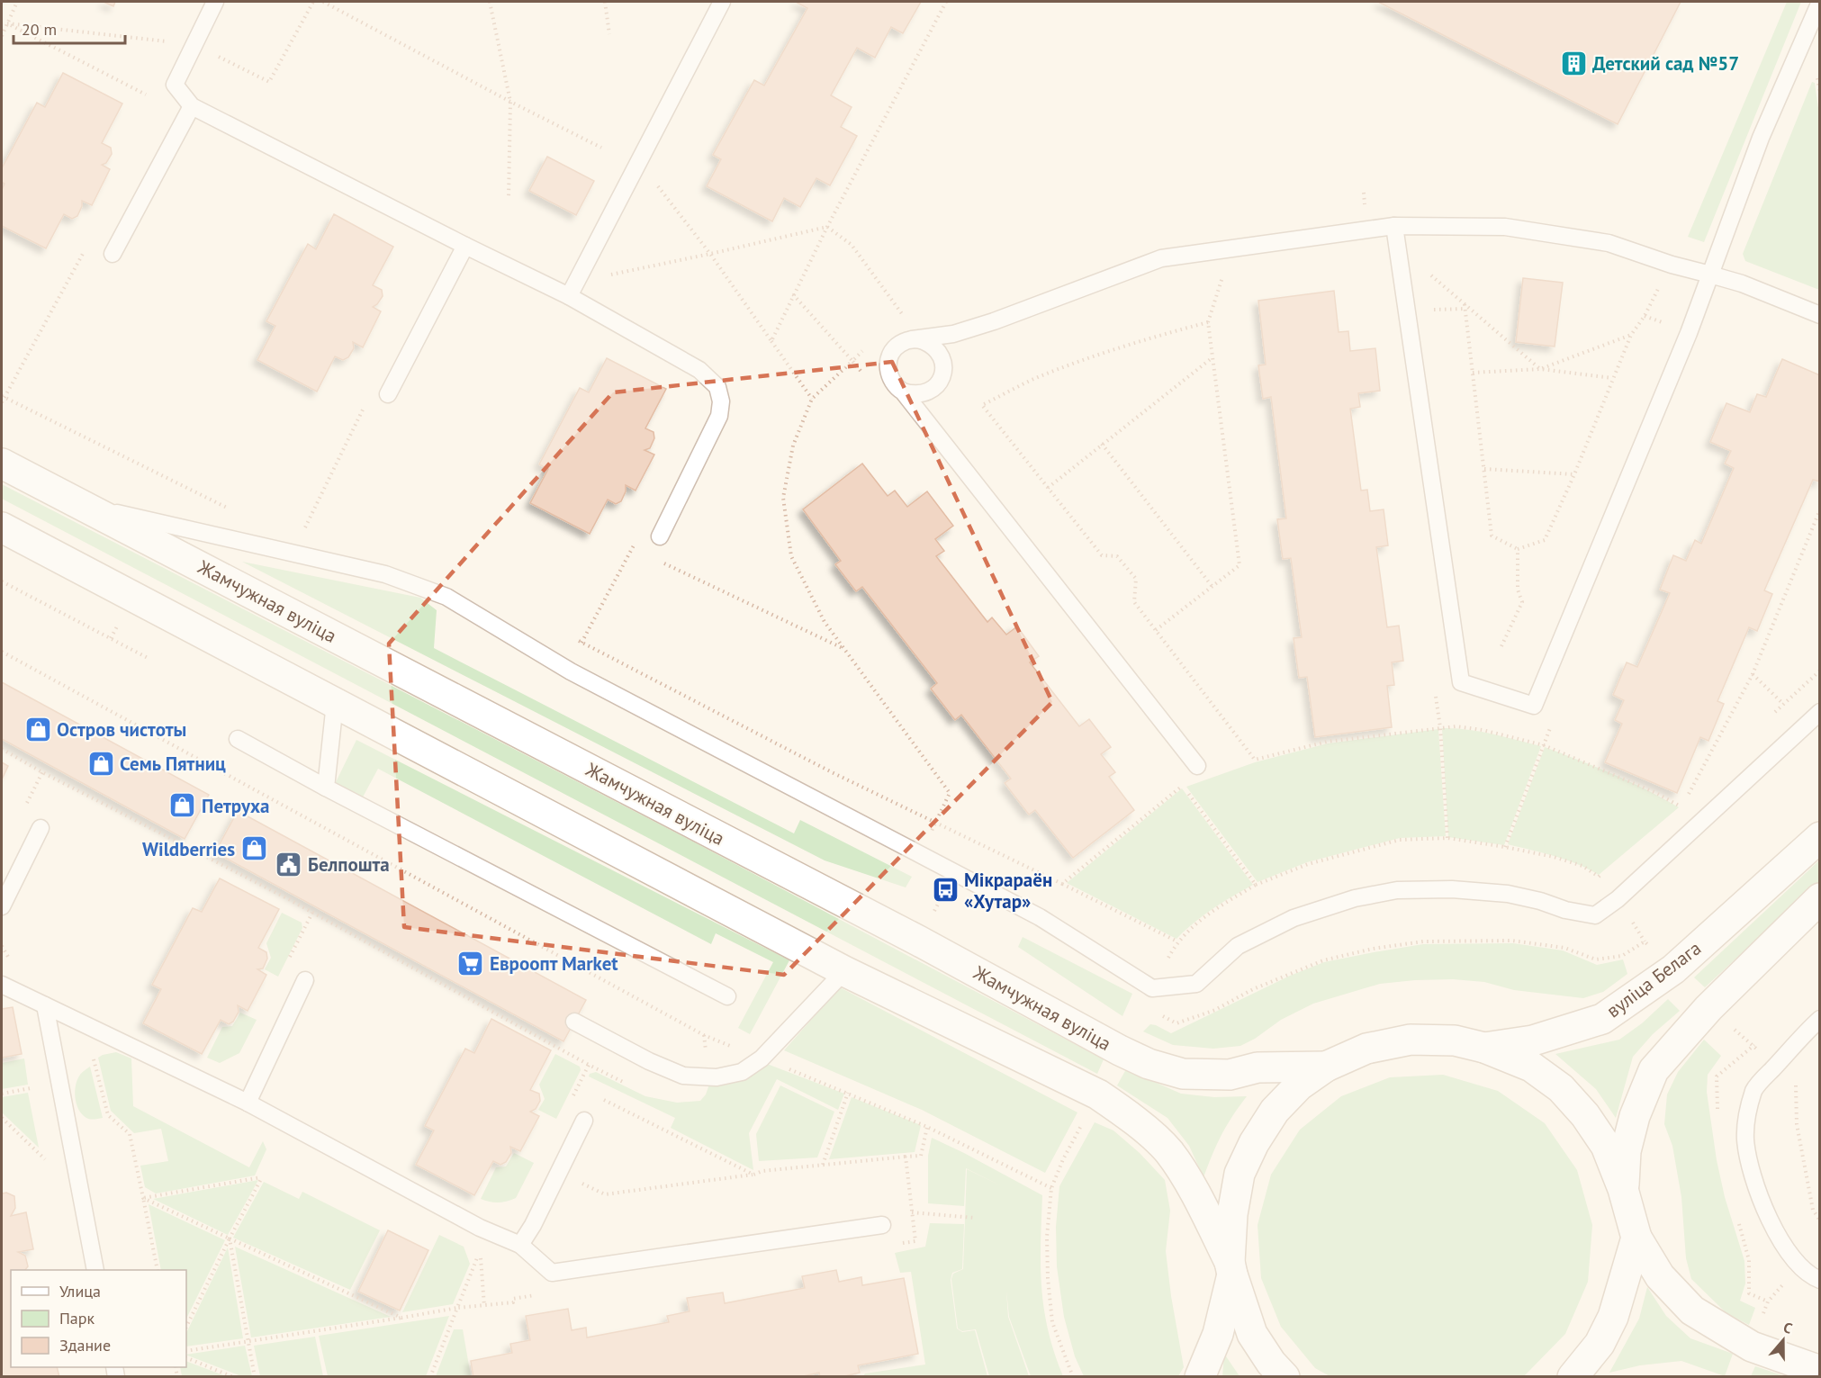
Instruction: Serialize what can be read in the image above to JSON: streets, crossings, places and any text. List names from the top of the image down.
{
  "streets": {
    "main road": ["Жамчужная вуліца", "вуліца Белага"]
  },
  "places": {
    "building": ["Детский сад №57"],
    "shop": [
      "Остров чистоты",
      "Семь Пятниц",
      "Петруха",
      "Wildberries"
    ],
    "public building": ["Белпошта"],
    "bus stop": ["Мікрараён «Хутар»"],
    "supermarket": ["Евроопт Market"]
  },
  "legend": ["Улица", "Парк", "Здание"],
  "scale_bar": "20 m",
  "north": "top"
}
